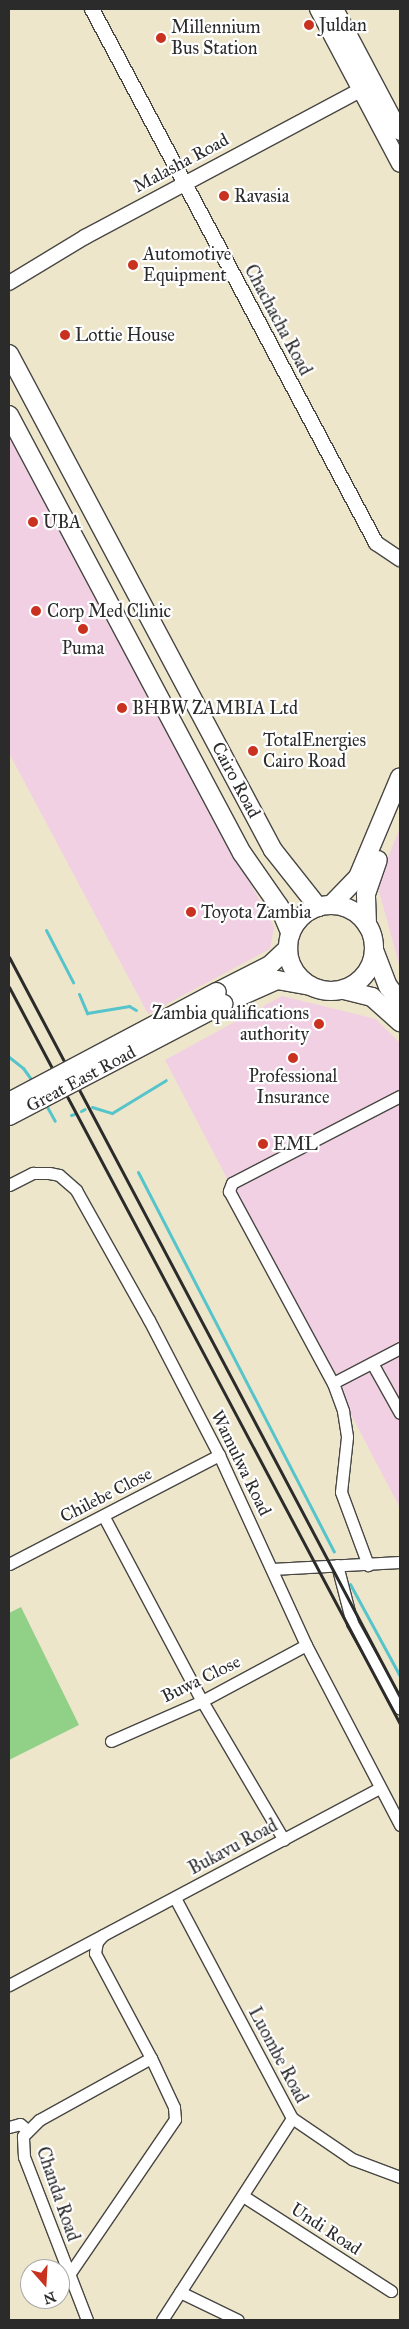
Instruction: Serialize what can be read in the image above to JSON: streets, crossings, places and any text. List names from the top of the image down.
{
  "streets": {
    "main road": ["Cairo Road", "Great East Road"],
    "street": [
      "Malasha Road",
      "Chachacha Road",
      "Wamulwa Road",
      "Chilebe Close",
      "Buwa Close",
      "Bukavu Road",
      "Luombe Road",
      "Chanda Road",
      "Undi Road"
    ]
  },
  "crossings": [
    ["Malasha Road", "Chachacha Road"],
    ["Cairo Road", "Great East Road"],
    ["Wamulwa Road", "Chilebe Close"],
    ["Wamulwa Road", "Buwa Close"],
    ["Wamulwa Road", "Bukavu Road"],
    ["Bukavu Road", "Luombe Road"]
  ],
  "places": [
    "Juldan",
    "Millennium Bus Station",
    "Ravasia",
    "Automotive Equipment",
    "Lottie House",
    "UBA",
    "Corp Med Clinic",
    "Puma",
    "BHBW ZAMBIA Ltd",
    "TotalEnergies Cairo Road",
    "Toyota Zambia",
    "Zambia qualifications authority",
    "Professional Insurance",
    "EML"
  ],
  "north": "bottom"
}
